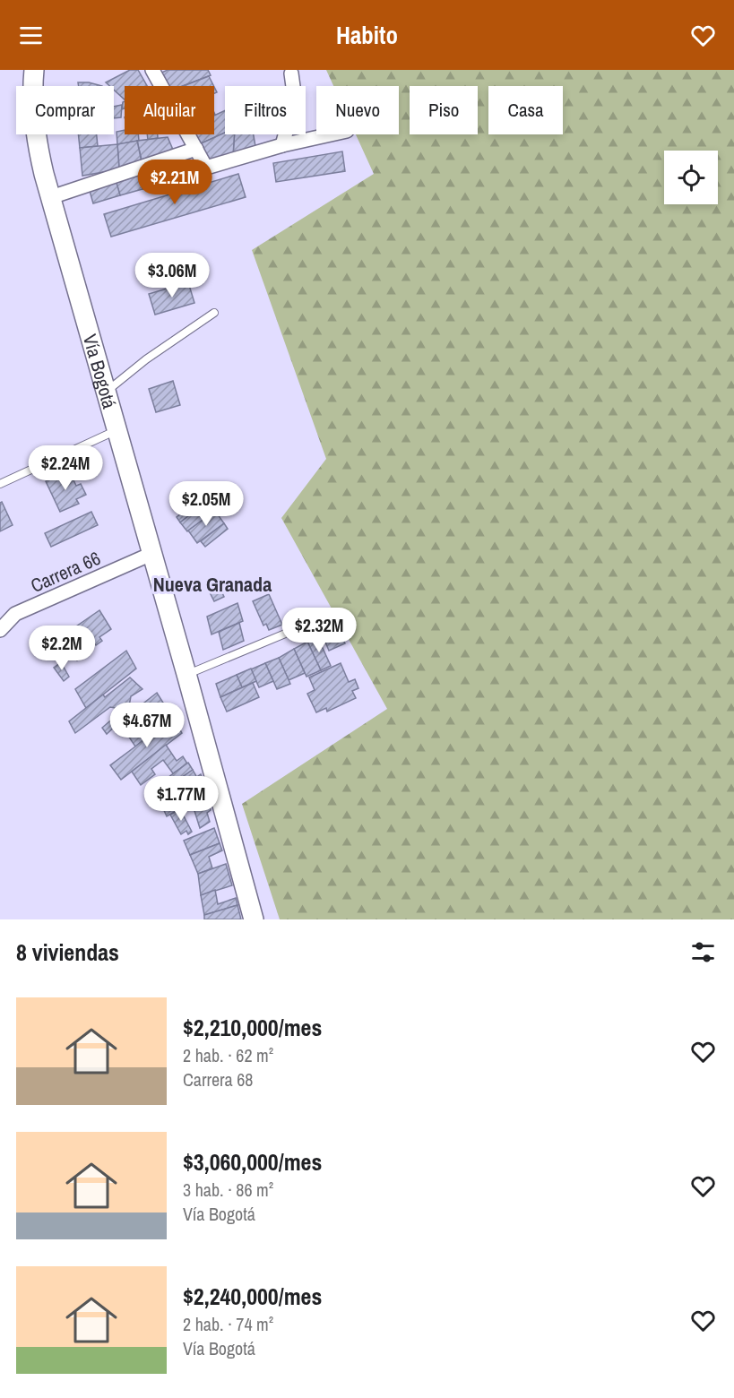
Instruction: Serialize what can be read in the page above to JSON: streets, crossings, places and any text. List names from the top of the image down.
{
  "streets": {
    "main road": ["Vía Bogotá"],
    "street": ["Carrera 66"]
  },
  "crossings": [
    ["Vía Bogotá", "Carrera 66"]
  ],
  "districts": ["Nueva Granada"],
  "page": {
    "header": "Habito",
    "chip": [
      "Comprar",
      "Alquilar",
      "Filtros",
      "Nuevo",
      "Piso",
      "Casa"
    ],
    "price": [
      "$2.21M",
      "$3.06M",
      "$2.24M",
      "$2.05M",
      "$2.32M",
      "$2.2M",
      "$4.67M",
      "$1.77M"
    ],
    "heading": "8 viviendas",
    "list": [
      {
        "name": "$2,210,000/mes",
        "note": "2 hab. · 62 m² · Carrera 68"
      },
      {
        "name": "$3,060,000/mes",
        "note": "3 hab. · 86 m² · Vía Bogotá"
      },
      {
        "name": "$2,240,000/mes",
        "note": "2 hab. · 74 m² · Vía Bogotá"
      }
    ]
  }
}
